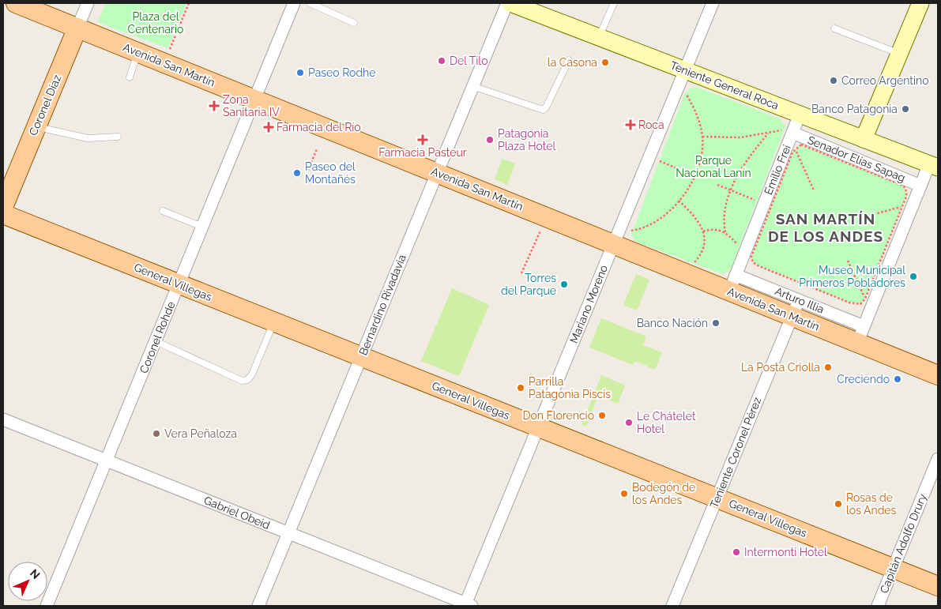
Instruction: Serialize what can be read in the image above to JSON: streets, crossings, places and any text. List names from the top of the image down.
{
  "streets": {
    "main road": [
      "Avenida San Martín",
      "Teniente General Roca",
      "Coronel Díaz",
      "General Villegas"
    ],
    "street": [
      "Senador Elías Sapag",
      "Emilio Frei",
      "Mariano Moreno",
      "Bernardino Rivadavia",
      "Coronel Rohde",
      "Teniente Coronel Pérez",
      "Gabriel Obeid",
      "Capitán Adolfo Drury"
    ]
  },
  "crossings": [
    ["Avenida San Martín", "Coronel Díaz"],
    ["Avenida San Martín", "Emilio Frei"],
    ["Avenida San Martín", "Mariano Moreno"],
    ["Avenida San Martín", "Bernardino Rivadavia"],
    ["Avenida San Martín", "Coronel Rohde"],
    ["Avenida San Martín", "Teniente Coronel Pérez"],
    ["Teniente General Roca", "Emilio Frei"],
    ["Teniente General Roca", "Mariano Moreno"],
    ["Senador Elías Sapag", "Emilio Frei"],
    ["General Villegas", "Mariano Moreno"],
    ["General Villegas", "Bernardino Rivadavia"],
    ["General Villegas", "Coronel Rohde"],
    ["General Villegas", "Teniente Coronel Pérez"],
    ["General Villegas", "Capitán Adolfo Drury"],
    ["Mariano Moreno", "Gabriel Obeid"],
    ["Bernardino Rivadavia", "Gabriel Obeid"],
    ["Coronel Rohde", "Gabriel Obeid"]
  ],
  "districts": ["SAN MARTÍN DE LOS ANDES"],
  "parks": ["Plaza del Centenario", "Parque Nacional Lanín"],
  "places": {
    "other": [
      "Del Tilo",
      "la Casona",
      "Paseo Rodhe",
      "Correo Argentino",
      "Banco Patagonia",
      "Patagonia Plaza Hotel",
      "Paseo del Montañés",
      "Museo Municipal Primeros Pobladores",
      "Torres del Parque",
      "Banco Nación",
      "La Posta Criolla",
      "Creciendo",
      "Parrilla Patagonia Piscis",
      "Don Florencio",
      "Le Chátelet Hotel",
      "Vera Peñaloza",
      "Bodegón de los Andes",
      "Rosas de los Andes",
      "Intermonti Hotel"
    ],
    "health": [
      "Zona Sanitaria IV",
      "Roca",
      "Farmacia del Río",
      "Farmacia Pasteur"
    ]
  },
  "north": "top right"
}
